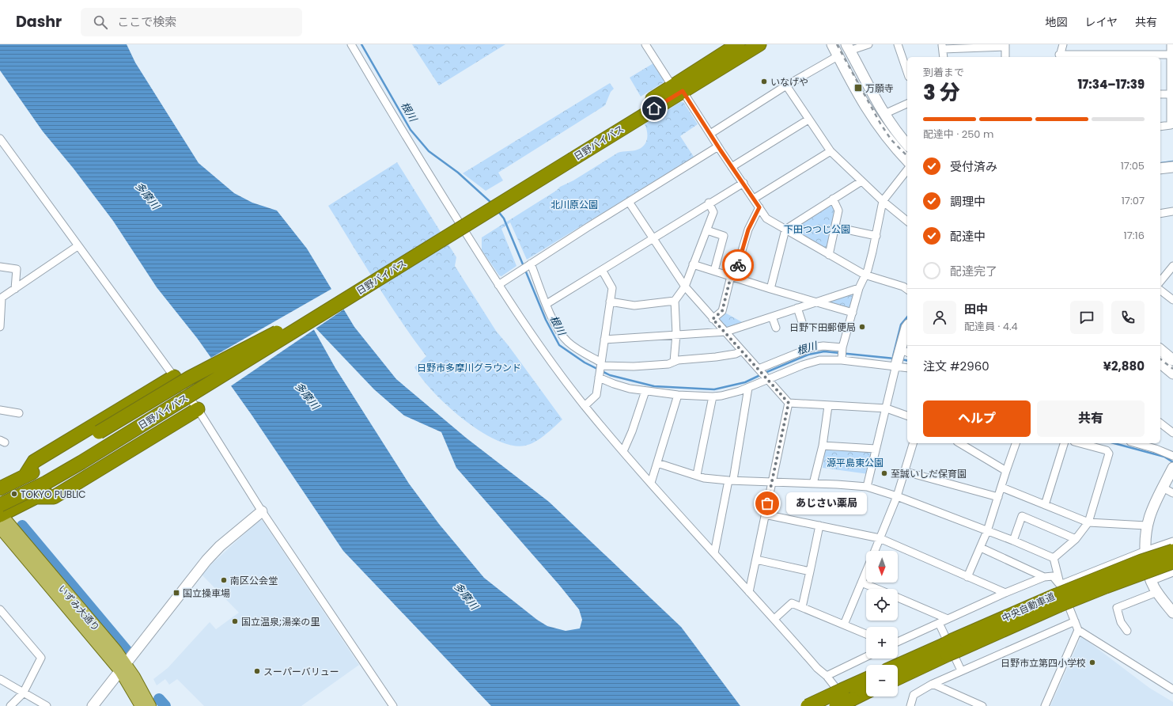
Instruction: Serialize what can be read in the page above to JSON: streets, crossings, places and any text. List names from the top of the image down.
{
  "streets": {
    "highway": ["日野バイパス", "中央自動車道"],
    "main road": ["いずみ大通り"]
  },
  "crossings": [
    ["日野バイパス", "いずみ大通り"]
  ],
  "water": ["根川", "多摩川"],
  "parks": [
    "北川原公園",
    "下田つつじ公園",
    "日野市多摩川グラウンド",
    "源平島東公園"
  ],
  "places": {
    "other": [
      "いなげや",
      "日野下田郵便局",
      "至誠いしだ保育園",
      "TOKYO PUBLIC",
      "あじさい薬局",
      "南区公会堂",
      "国立温泉;湯楽の里",
      "日野市立第四小学校",
      "スーパーバリュー"
    ],
    "transit": ["万願寺", "国立操車場"]
  },
  "north": "bottom",
  "page": {
    "header": "Dashr",
    "search": "ここで検索",
    "nav": ["地図", "レイヤ", "共有"],
    "heading": ["3 分", "到着まで", "17:34–17:39"],
    "panel": [
      "田中",
      "配達員 · 4.4",
      "注文 #2960",
      "¥2,880"
    ],
    "bar": "配達中 · 250 m",
    "list": [
      ["受付済み", "17:05"],
      ["調理中", "17:07"],
      ["配達中", "17:16"],
      "配達完了"
    ],
    "buttons": ["ヘルプ", "共有"],
    "bubble": "あじさい薬局",
    "map_buttons": ["+", "−"]
  }
}
